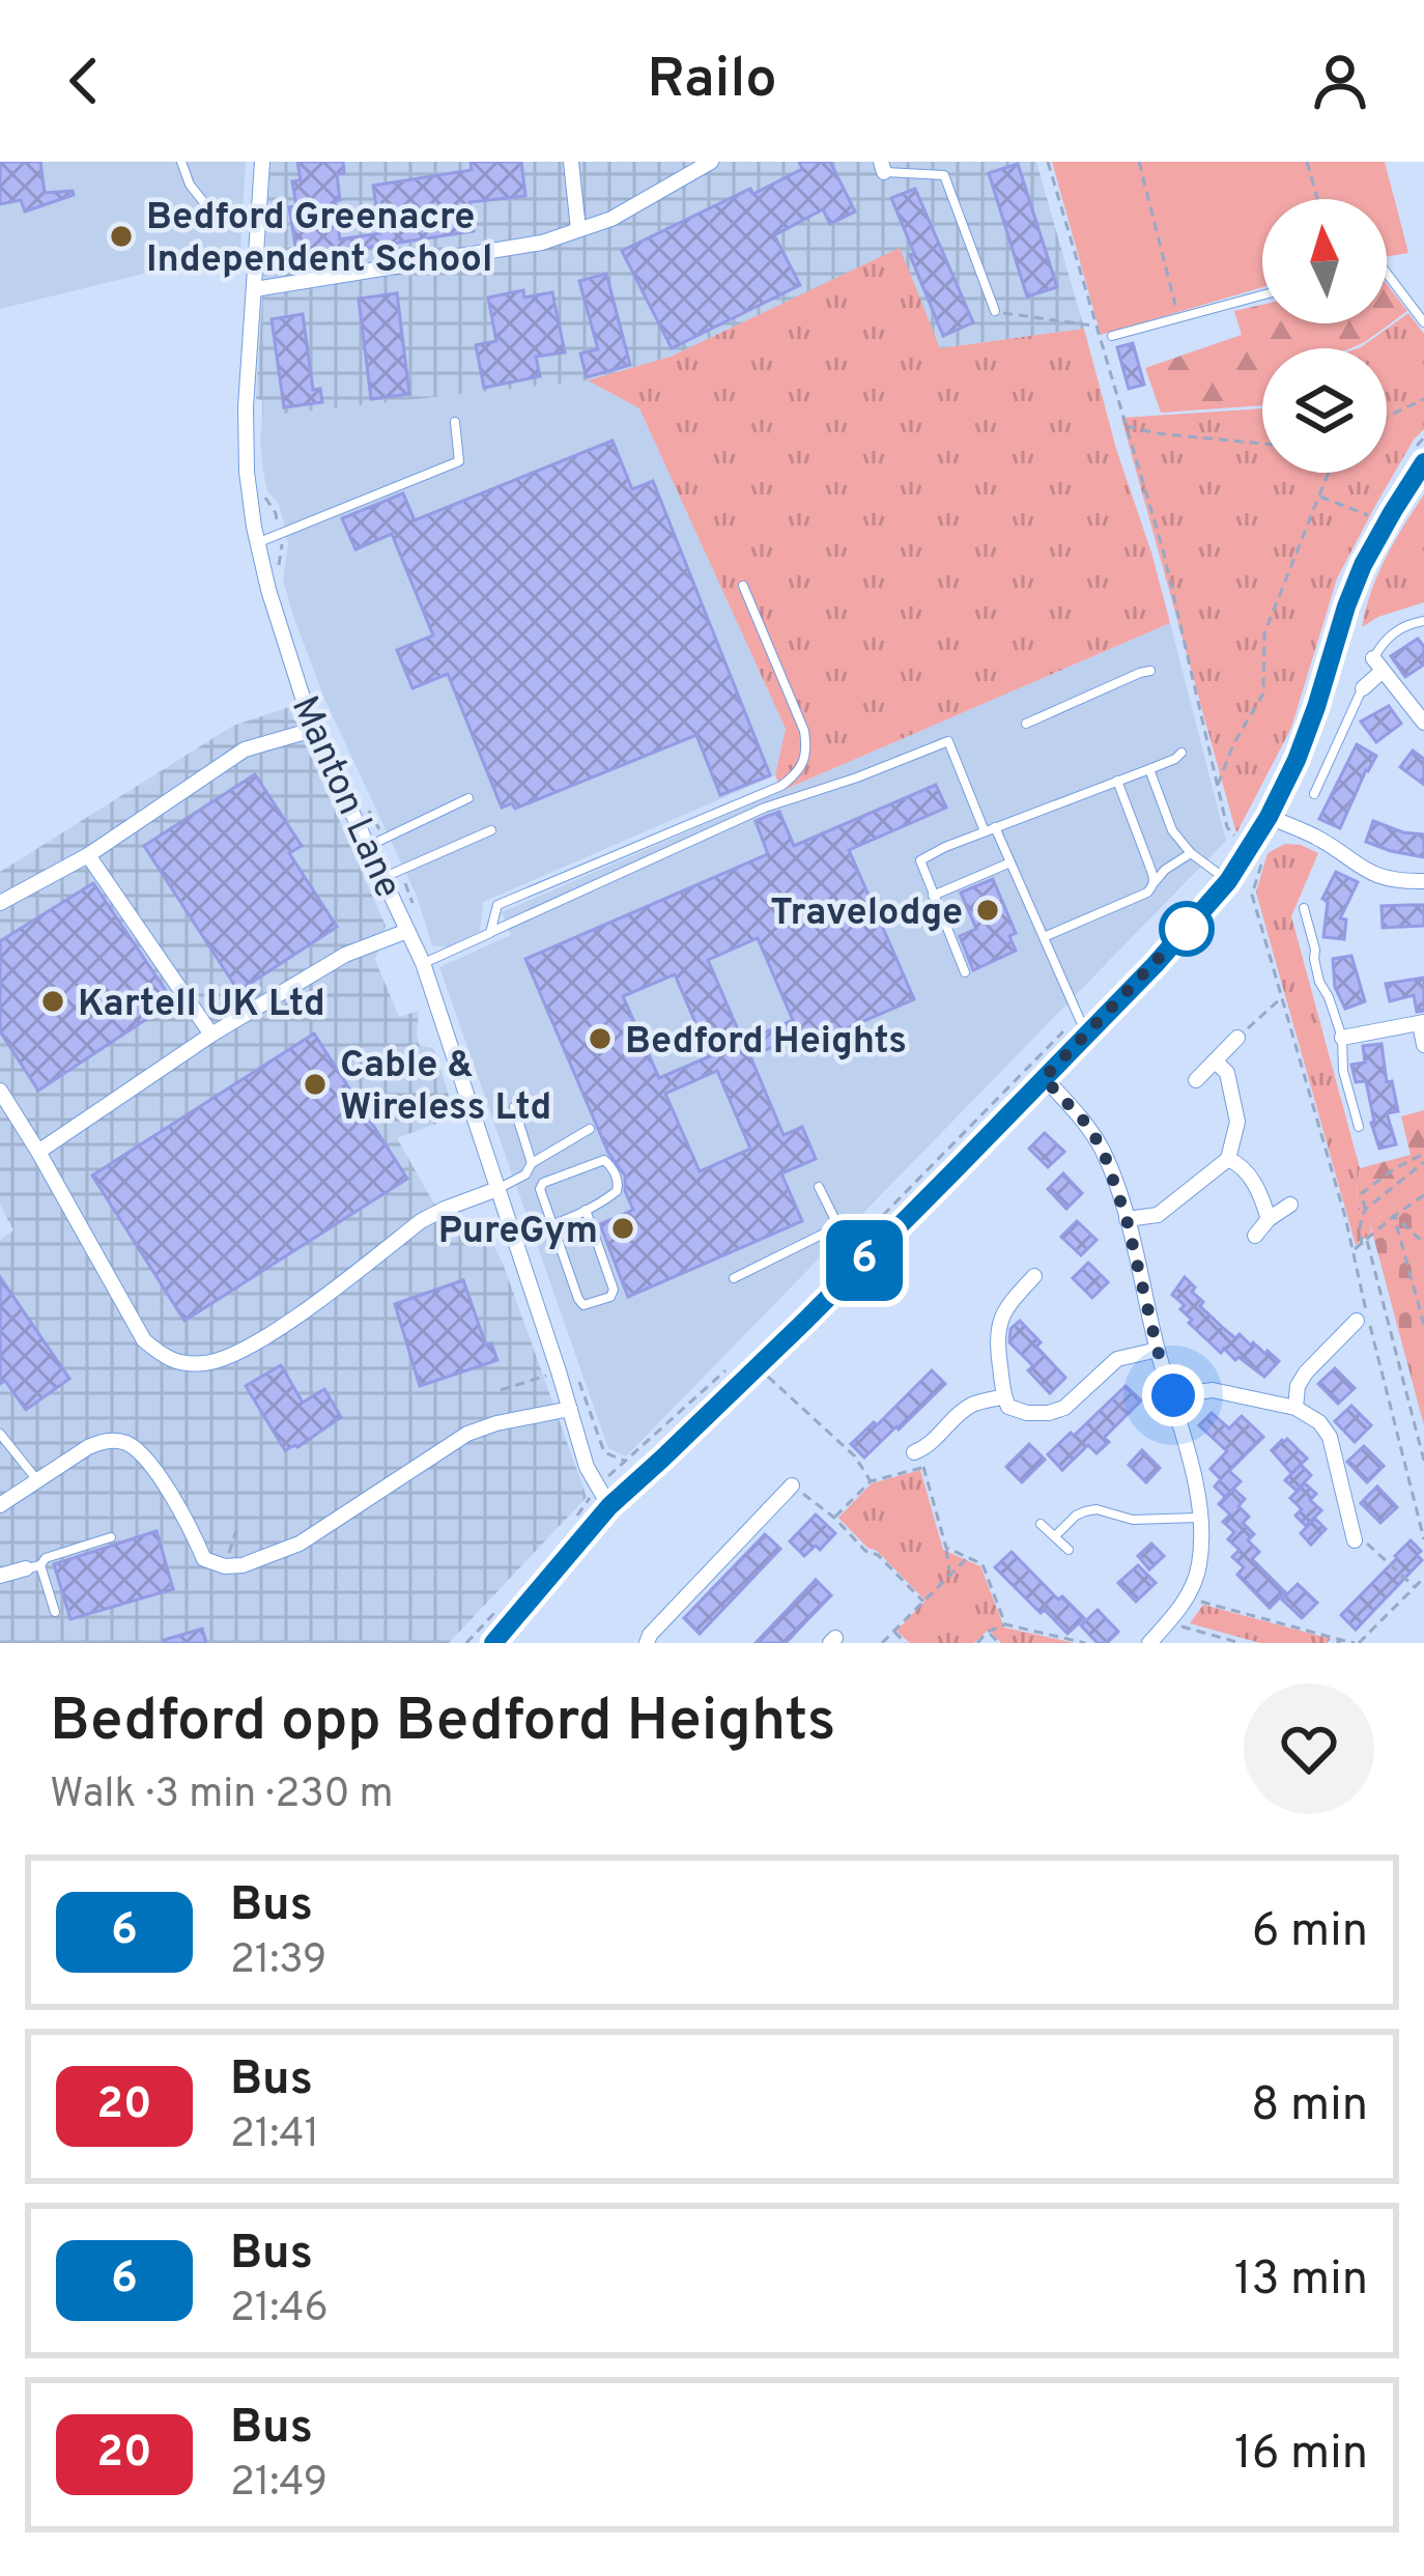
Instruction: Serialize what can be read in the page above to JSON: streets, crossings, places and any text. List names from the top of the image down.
{
  "streets": {
    "street": ["Manton Lane"]
  },
  "places": [
    "Bedford Greenacre Independent School",
    "Travelodge",
    "Kartell UK Ltd",
    "Bedford Heights",
    "Cable & Wireless Ltd",
    "PureGym"
  ],
  "lines": ["bus line 6"],
  "north": "top",
  "page": {
    "header": "Railo",
    "on_map": "6",
    "heading": ["Bedford opp Bedford Heights", "Walk · 3 min · 230 m"],
    "list": [
      {
        "mark": "6",
        "name": "Bus",
        "note": "21:39",
        "value": "6 min"
      },
      {
        "mark": "20",
        "name": "Bus",
        "note": "21:41",
        "value": "8 min"
      },
      {
        "mark": "6",
        "name": "Bus",
        "note": "21:46",
        "value": "13 min"
      },
      {
        "mark": "20",
        "name": "Bus",
        "note": "21:49",
        "value": "16 min"
      }
    ]
  }
}
